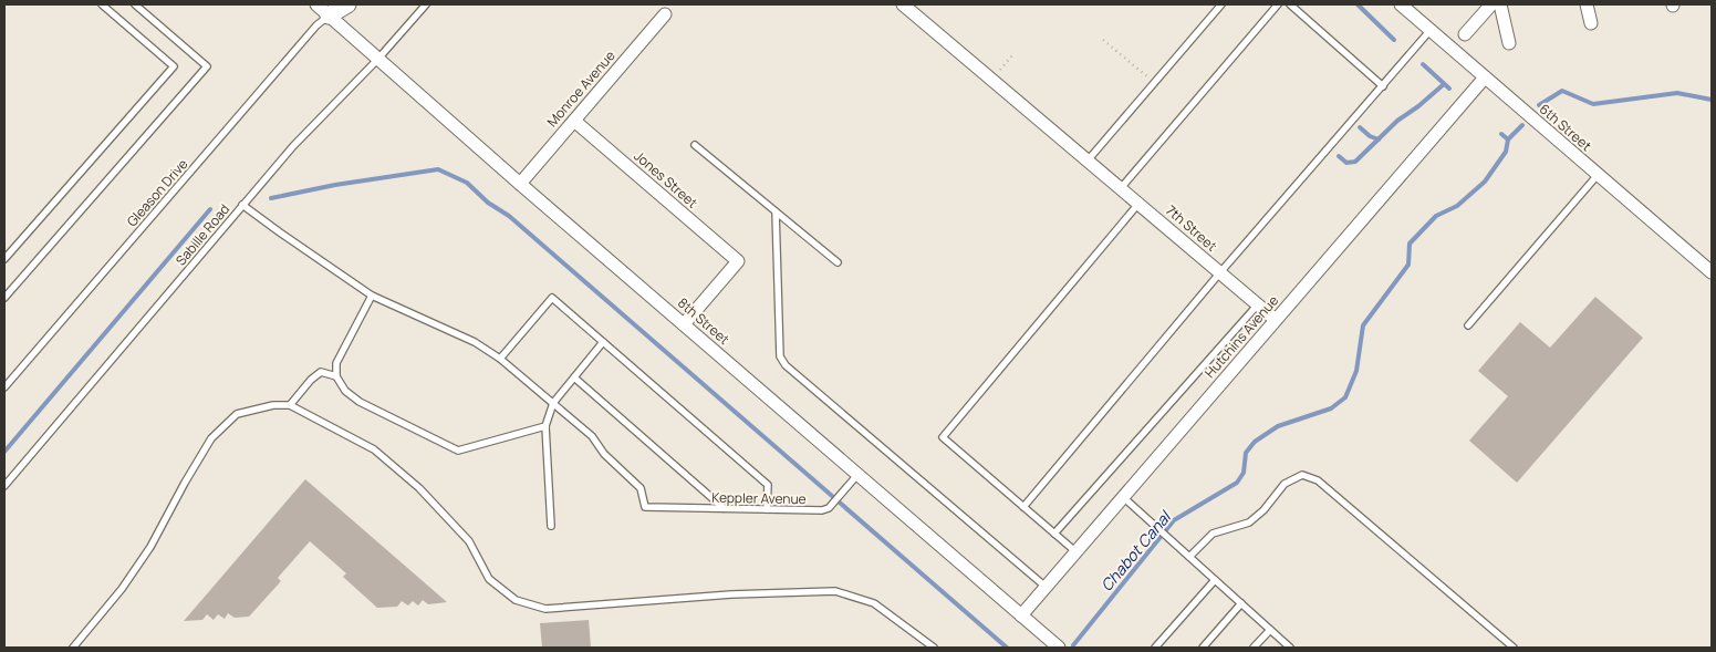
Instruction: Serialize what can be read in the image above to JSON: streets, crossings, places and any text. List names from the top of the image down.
{
  "streets": {
    "street": [
      "Monroe Avenue",
      "6th Street",
      "Jones Street",
      "7th Street",
      "8th Street",
      "Hutchins Avenue"
    ],
    "lane": ["Gleason Drive", "Sabille Road", "Keppler Avenue"]
  },
  "crossings": [
    ["Monroe Avenue", "Jones Street"],
    ["Monroe Avenue", "8th Street"],
    ["6th Street", "Hutchins Avenue"],
    ["Jones Street", "8th Street"],
    ["Gleason Drive", "8th Street"],
    ["7th Street", "Hutchins Avenue"],
    ["Sabille Road", "8th Street"],
    ["8th Street", "Hutchins Avenue"],
    ["8th Street", "Keppler Avenue"]
  ],
  "water": ["Chabot Canal"]
}
